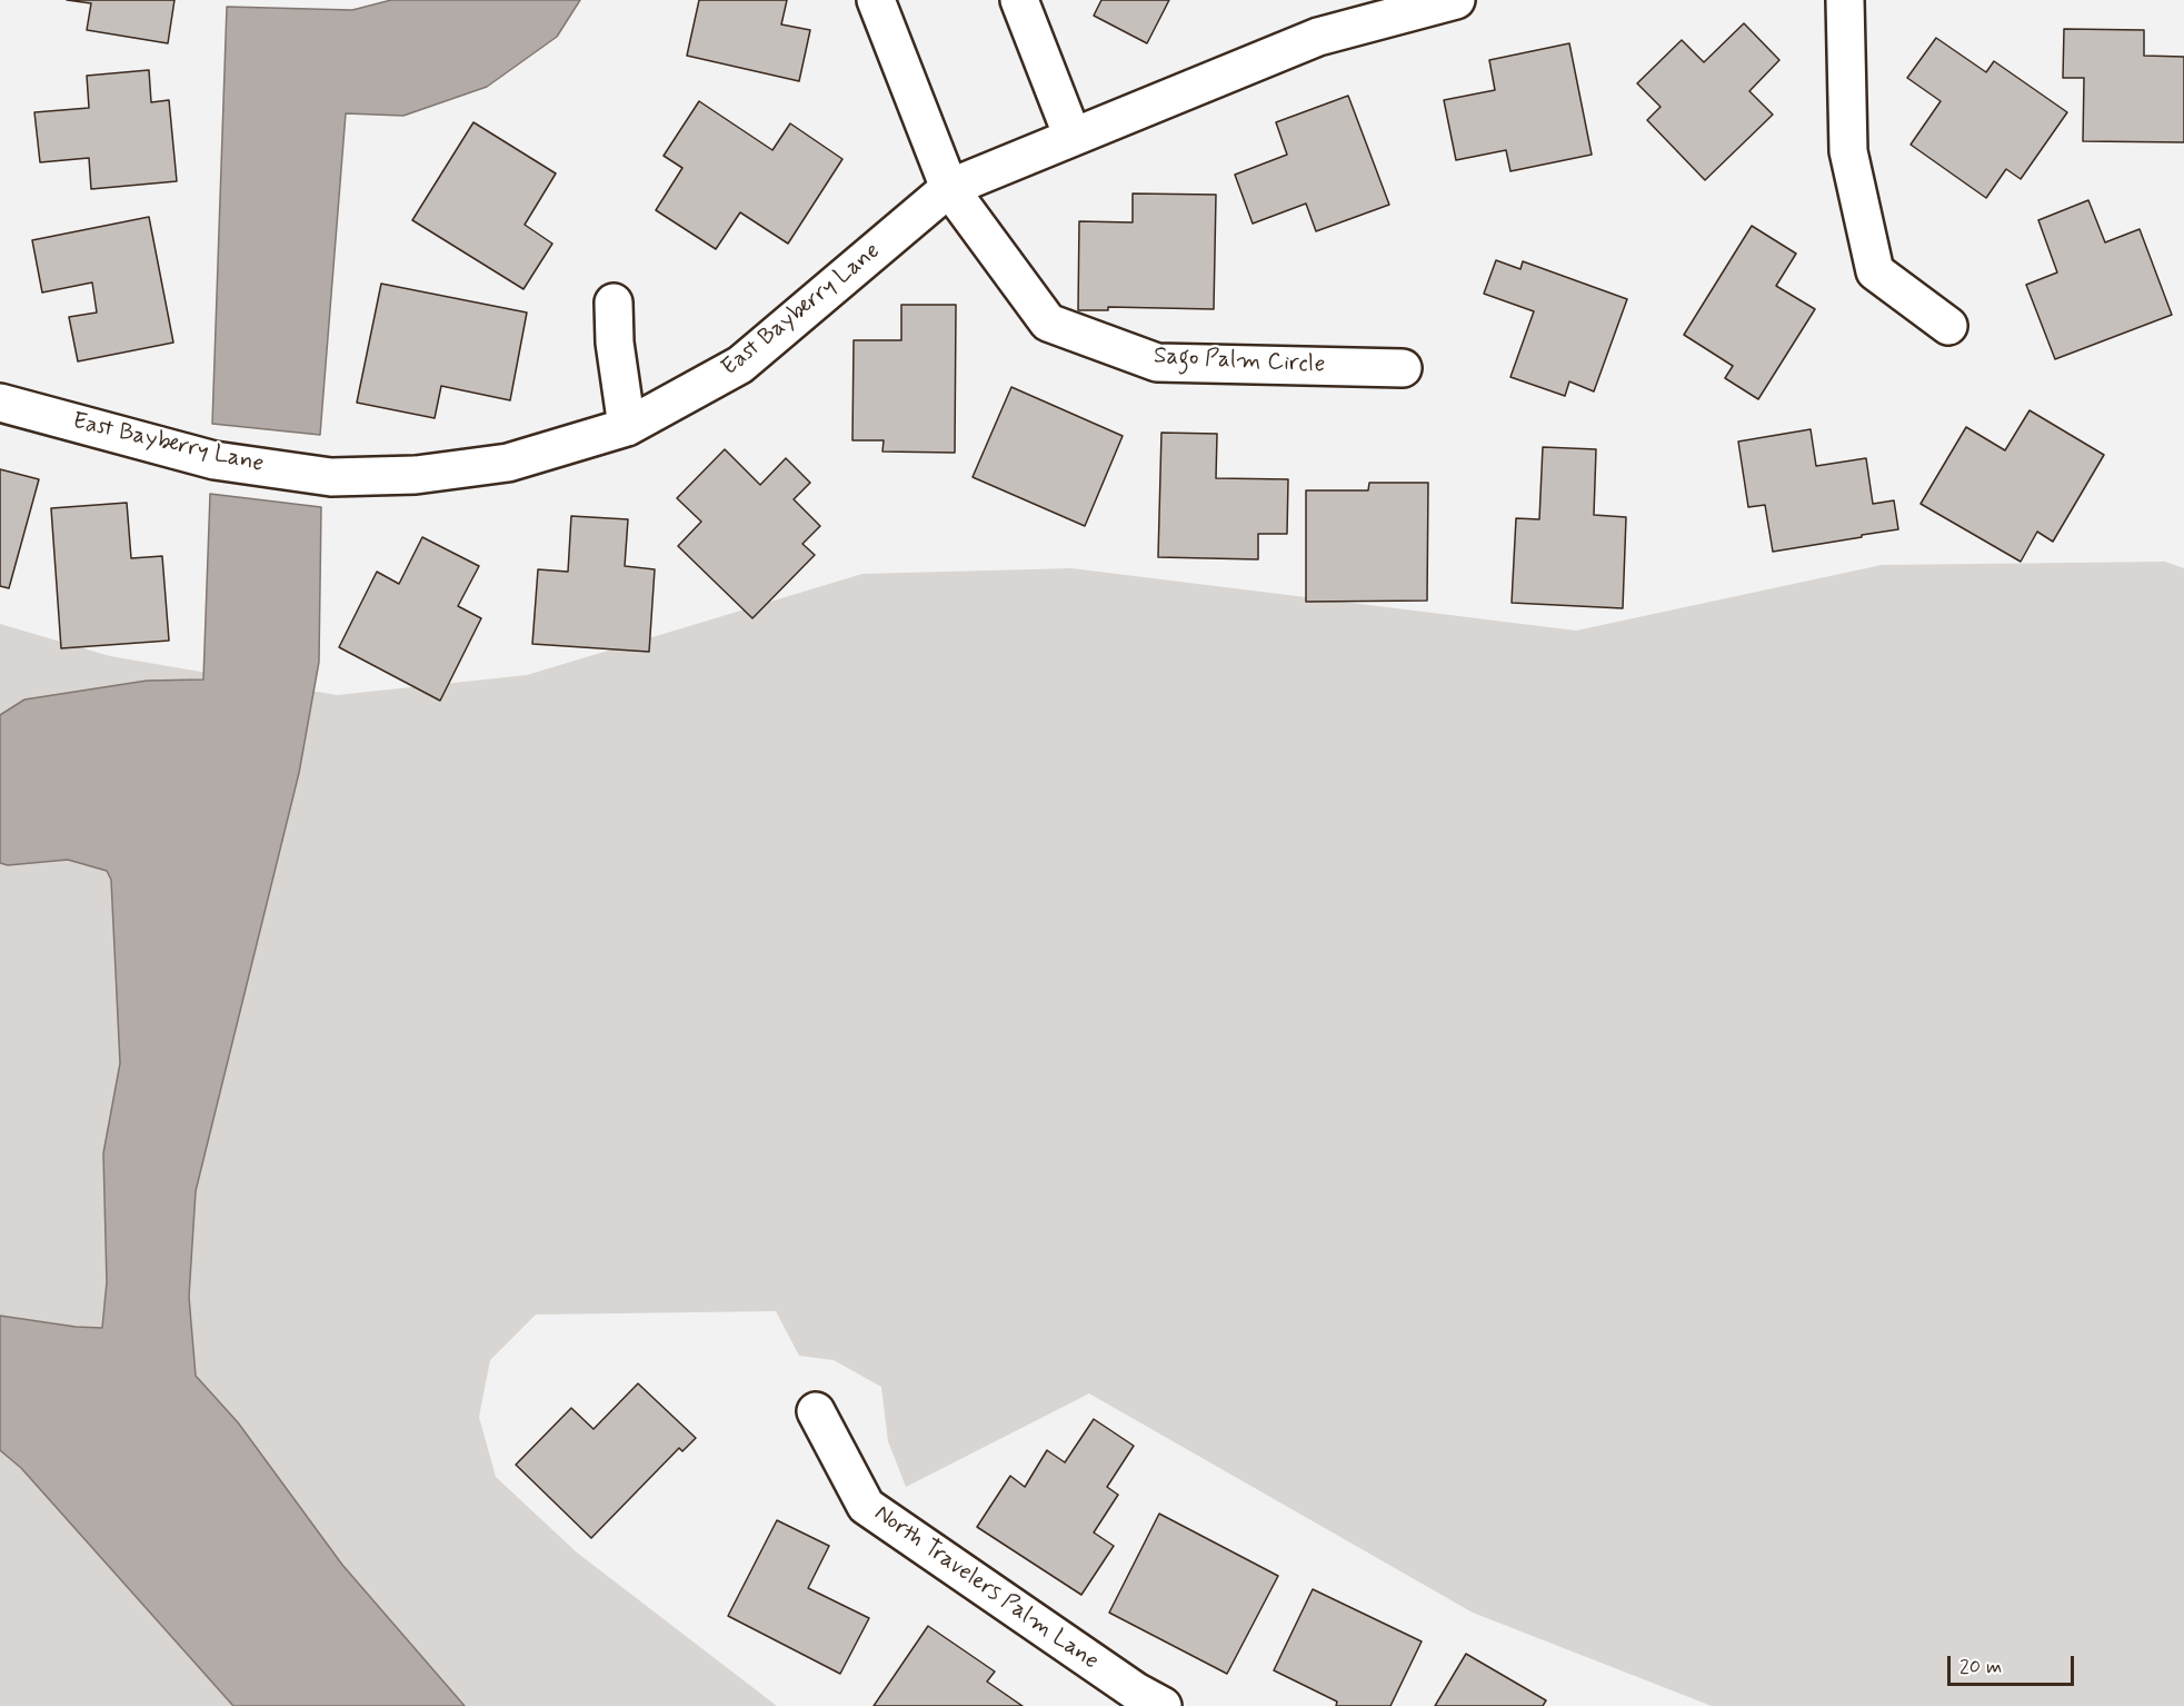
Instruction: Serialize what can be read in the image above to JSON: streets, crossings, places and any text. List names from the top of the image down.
{
  "streets": {
    "street": ["East Bayberry Lane", "Sago Palm Circle", "North Travelers Palm Lane"]
  },
  "crossings": [
    ["East Bayberry Lane", "Sago Palm Circle"]
  ],
  "scale_bar": "20 m"
}
